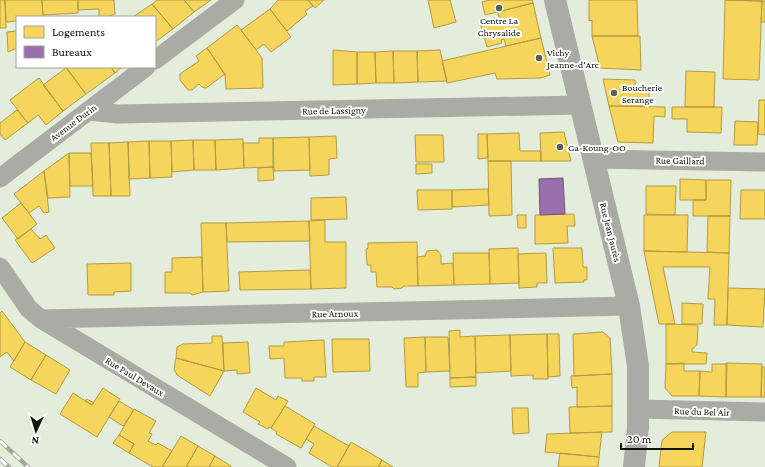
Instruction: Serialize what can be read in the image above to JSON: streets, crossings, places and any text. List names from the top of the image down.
{
  "streets": {
    "street": [
      "Rue de Lassigny",
      "Avenue Durin",
      "Rue Gaillard",
      "Rue Jean Jaurès",
      "Rue Arnoux",
      "Rue Paul Devaux",
      "Rue du Bel Air"
    ]
  },
  "crossings": [
    ["Rue de Lassigny", "Avenue Durin"],
    ["Rue de Lassigny", "Rue Jean Jaurès"],
    ["Rue Gaillard", "Rue Jean Jaurès"],
    ["Rue Jean Jaurès", "Rue Arnoux"],
    ["Rue Jean Jaurès", "Rue du Bel Air"],
    ["Rue Arnoux", "Rue Paul Devaux"]
  ],
  "places": [
    "Centre La Chrysalide",
    "Vichy Jeanne-d'Arc",
    "Boucherie Serange",
    "Ga-Koung-OO"
  ],
  "legend": ["Logements", "Bureaux"],
  "scale_bar": "20 m",
  "north": "bottom"
}
